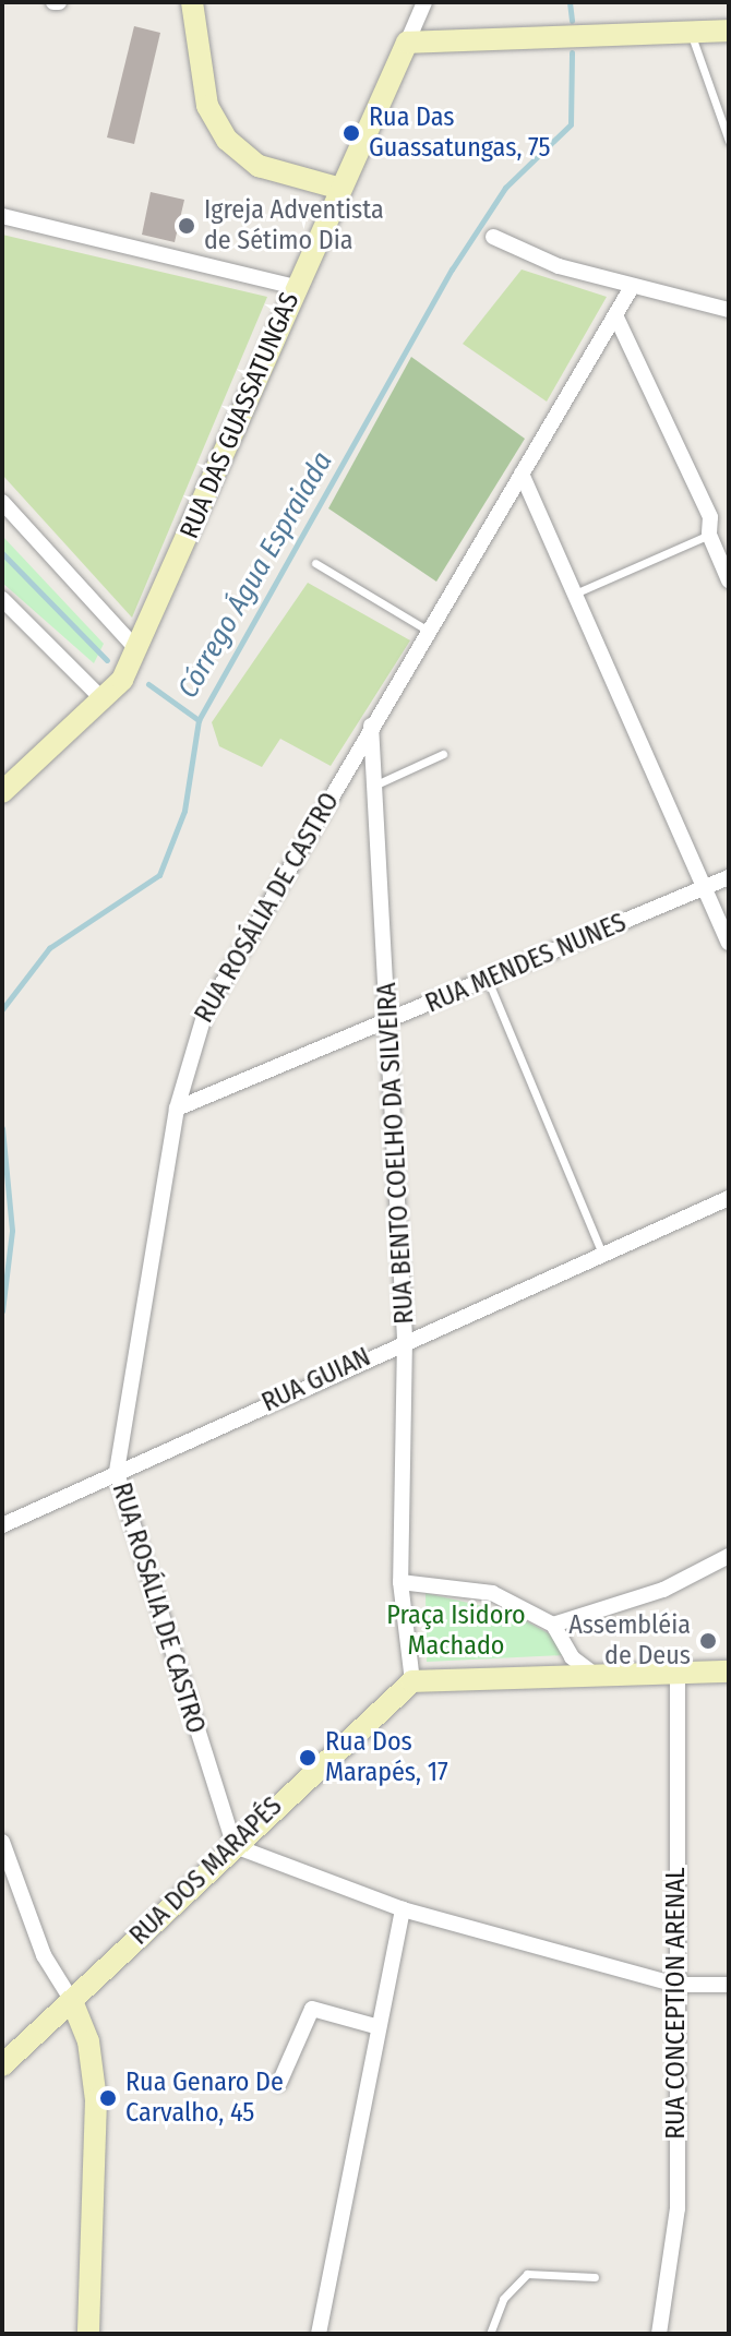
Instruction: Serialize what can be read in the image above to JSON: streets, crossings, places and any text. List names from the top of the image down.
{
  "streets": {
    "street": [
      "RUA DAS GUASSATUNGAS",
      "RUA ROSÁLIA DE CASTRO",
      "RUA MENDES NUNES",
      "RUA BENTO COELHO DA SILVEIRA",
      "RUA GUIAN",
      "RUA DOS MARAPÉS",
      "RUA CONCEPTION ARENAL"
    ]
  },
  "crossings": [
    ["RUA ROSÁLIA DE CASTRO", "RUA MENDES NUNES"],
    ["RUA ROSÁLIA DE CASTRO", "RUA BENTO COELHO DA SILVEIRA"],
    ["RUA ROSÁLIA DE CASTRO", "RUA GUIAN"],
    ["RUA ROSÁLIA DE CASTRO", "RUA DOS MARAPÉS"],
    ["RUA MENDES NUNES", "RUA BENTO COELHO DA SILVEIRA"],
    ["RUA BENTO COELHO DA SILVEIRA", "RUA GUIAN"],
    ["RUA BENTO COELHO DA SILVEIRA", "RUA DOS MARAPÉS"]
  ],
  "water": ["Córrego Água Espraiada"],
  "parks": ["Praça Isidoro Machado"],
  "places": [
    "Rua Das Guassatungas, 75",
    "Igreja Adventista de Sétimo Dia",
    "Assembléia de Deus",
    "Rua Dos Marapés, 17",
    "Rua Genaro De Carvalho, 45"
  ]
}
